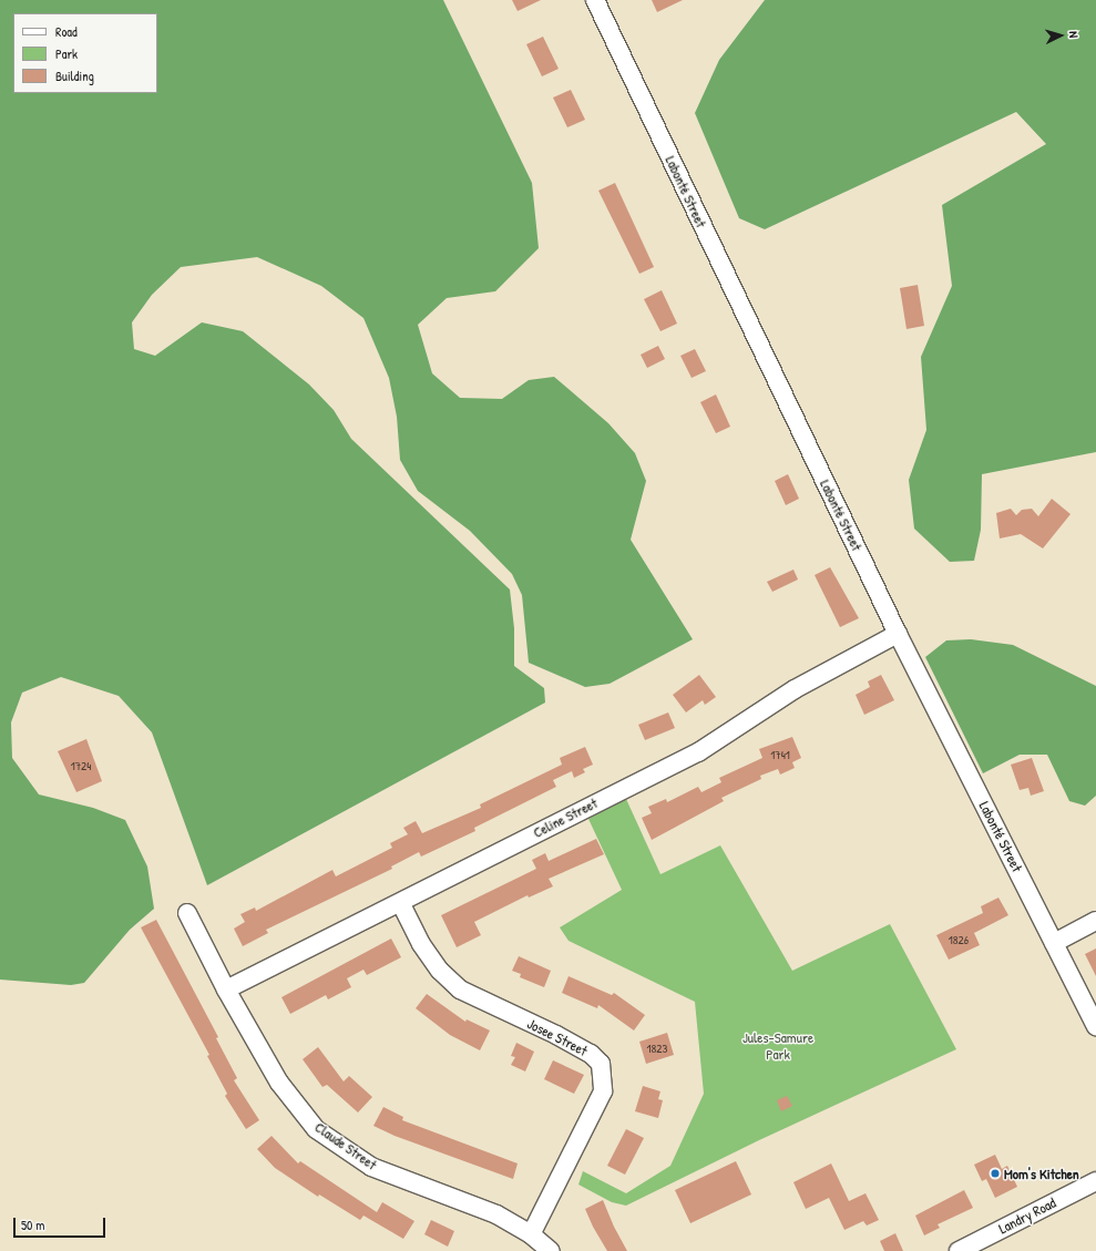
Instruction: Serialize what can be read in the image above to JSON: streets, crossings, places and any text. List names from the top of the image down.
{
  "streets": {
    "street": [
      "Labonté Street",
      "Celine Street",
      "Josee Street",
      "Claude Street",
      "Landry Road"
    ]
  },
  "crossings": [
    ["Labonté Street", "Celine Street"],
    ["Celine Street", "Josee Street"],
    ["Celine Street", "Claude Street"],
    ["Josee Street", "Claude Street"]
  ],
  "parks": ["Jules-Samure Park"],
  "places": ["Mom's Kitchen"],
  "house_numbers": [
    "1741",
    "1724",
    "1826",
    "1823"
  ],
  "legend": ["Road", "Park", "Building"],
  "scale_bar": "50 m",
  "north": "right"
}
